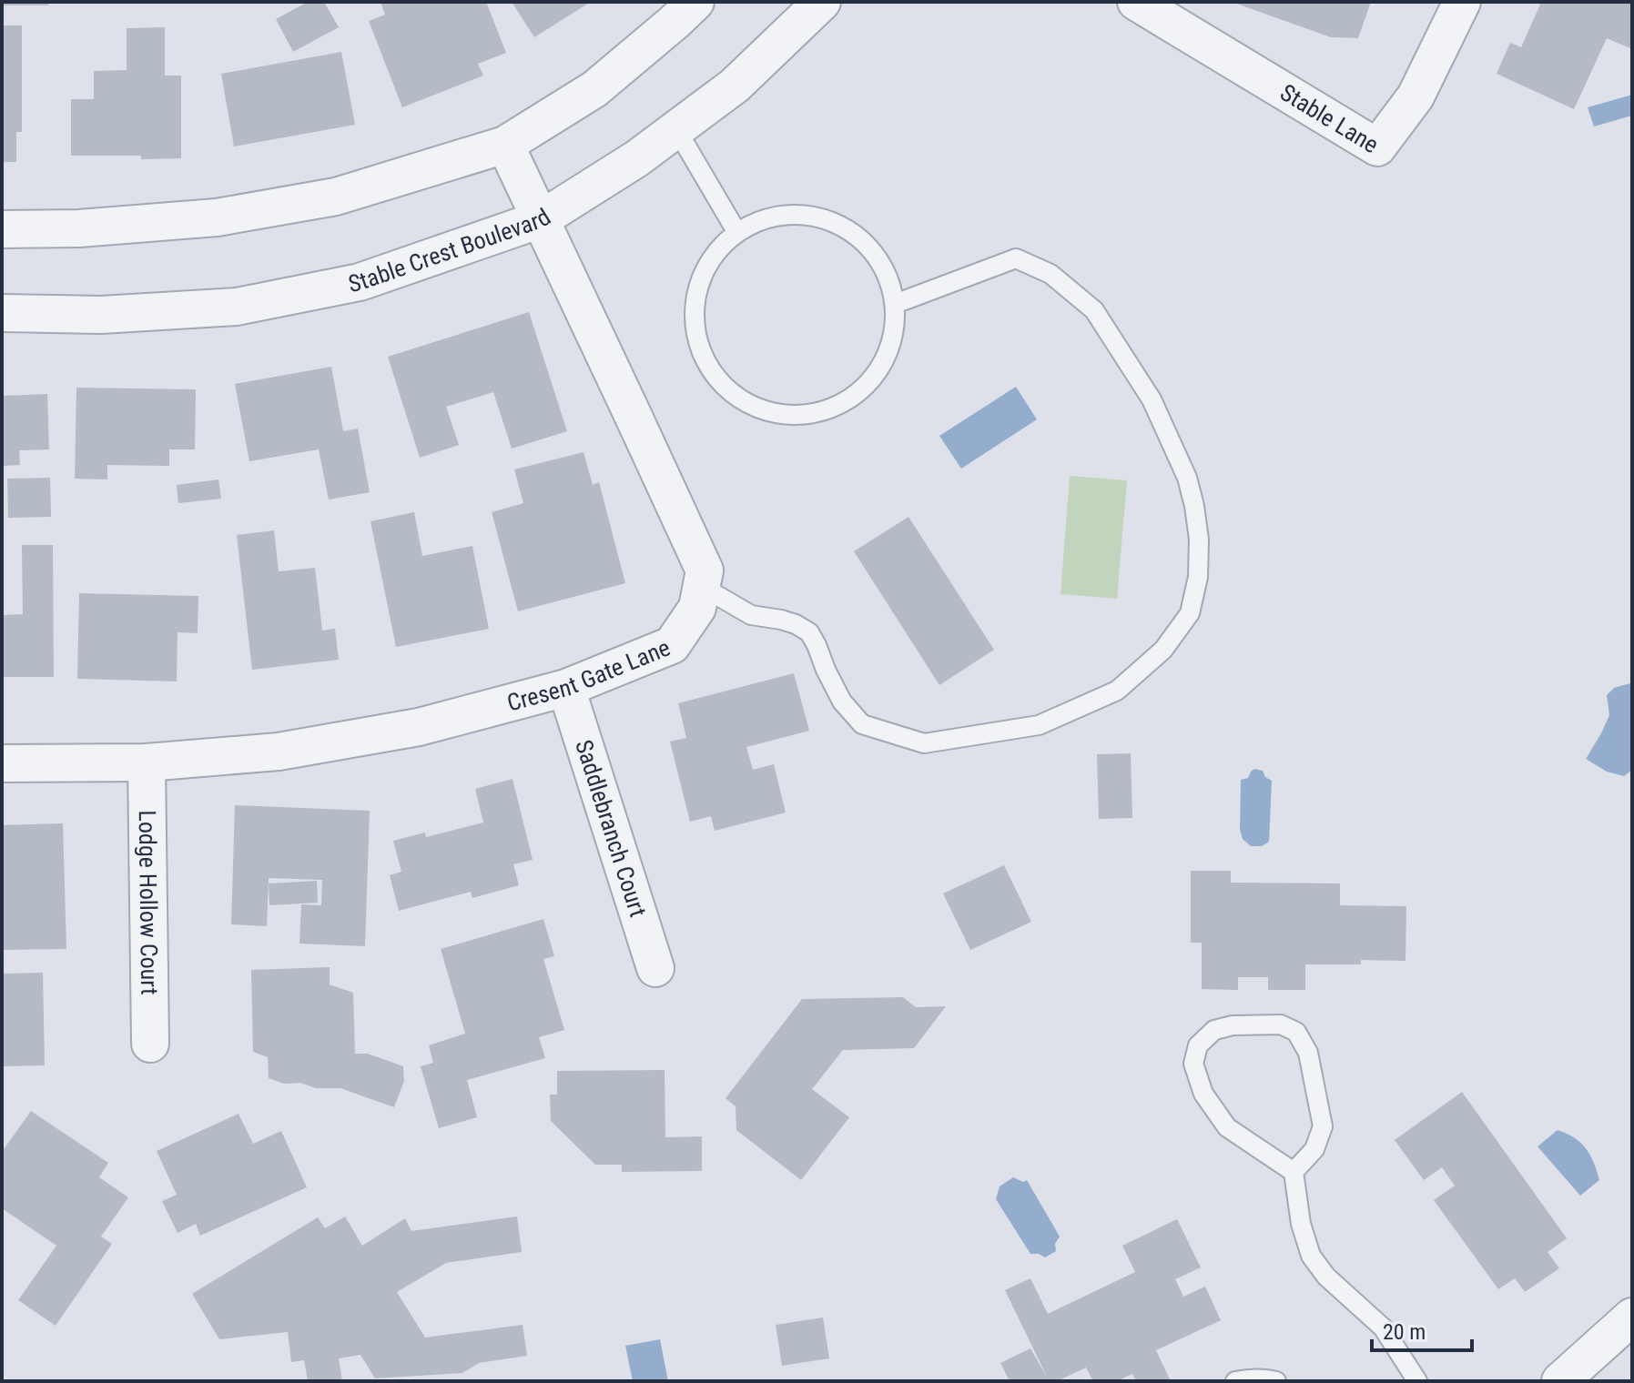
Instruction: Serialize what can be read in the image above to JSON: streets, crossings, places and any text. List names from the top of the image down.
{
  "streets": {
    "street": [
      "Stable Lane",
      "Stable Crest Boulevard",
      "Cresent Gate Lane",
      "Saddlebranch Court",
      "Lodge Hollow Court"
    ]
  },
  "crossings": [
    ["Stable Crest Boulevard", "Cresent Gate Lane"],
    ["Cresent Gate Lane", "Saddlebranch Court"],
    ["Cresent Gate Lane", "Lodge Hollow Court"]
  ],
  "scale_bar": "20 m"
}
